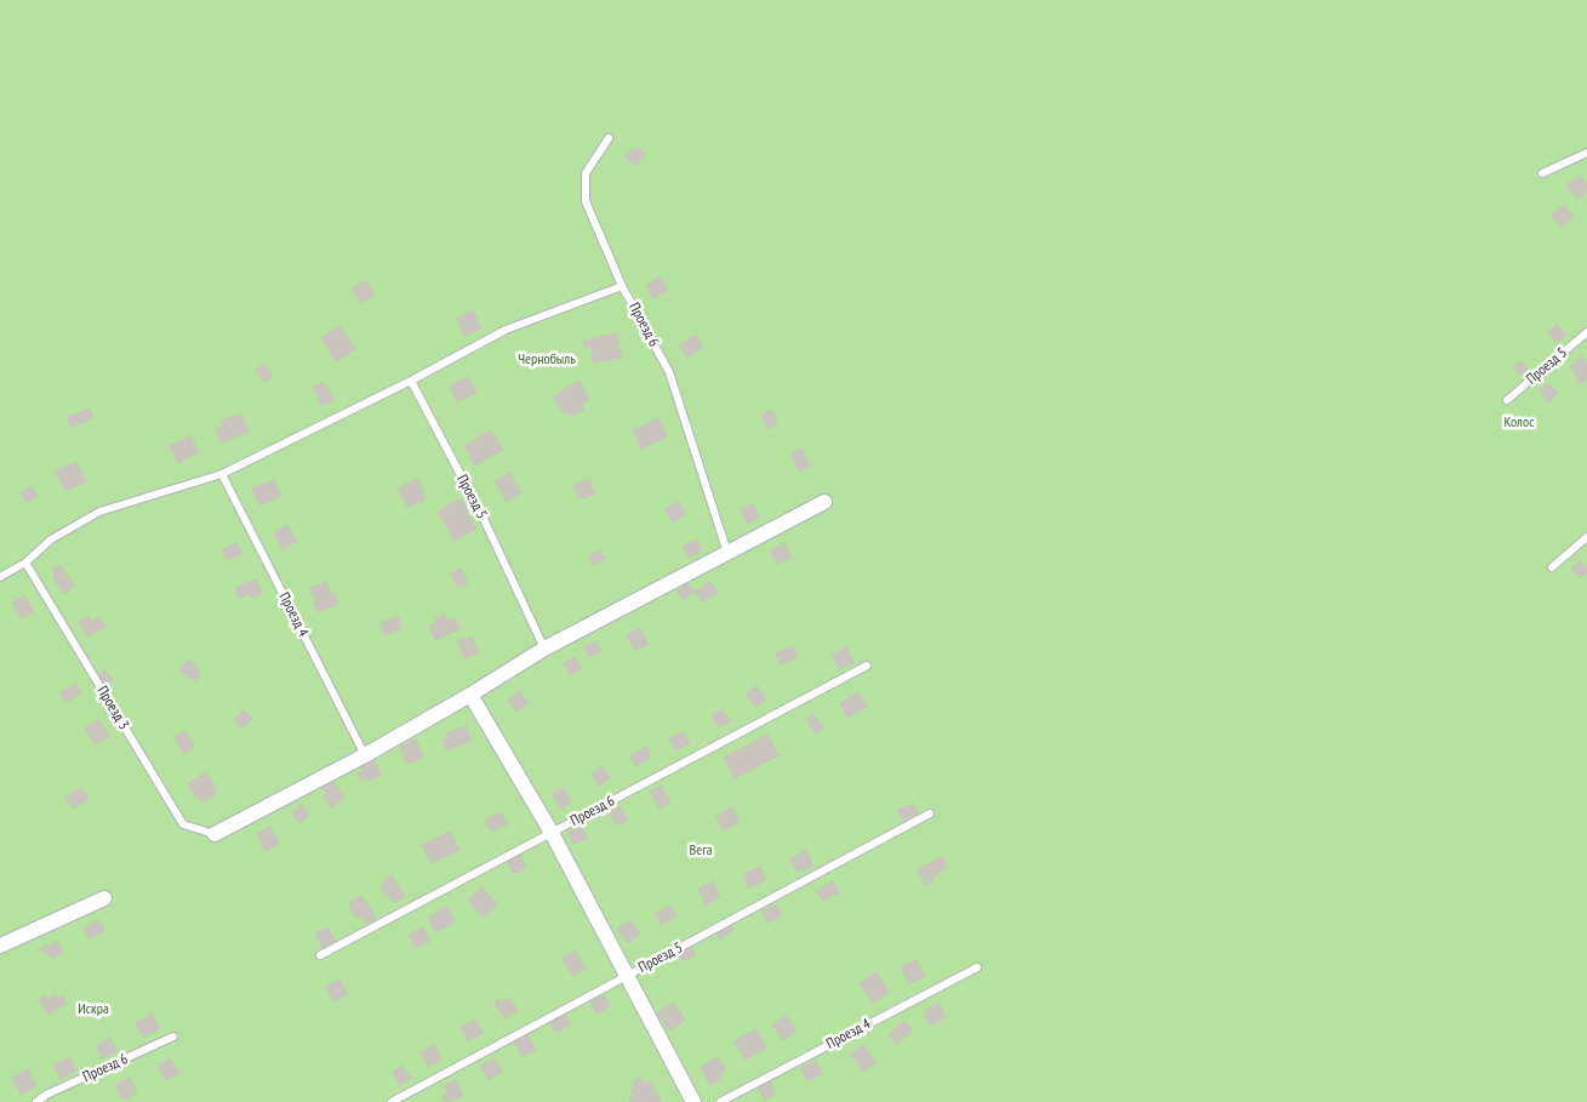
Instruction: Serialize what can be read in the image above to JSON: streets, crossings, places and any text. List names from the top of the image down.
{
  "streets": {
    "lane": [
      "Проезд 6",
      "Проезд 5",
      "Проезд 4",
      "Проезд 3"
    ]
  },
  "parks": [
    "Чернобыль",
    "Колос",
    "Вега",
    "Искра"
  ]
}
